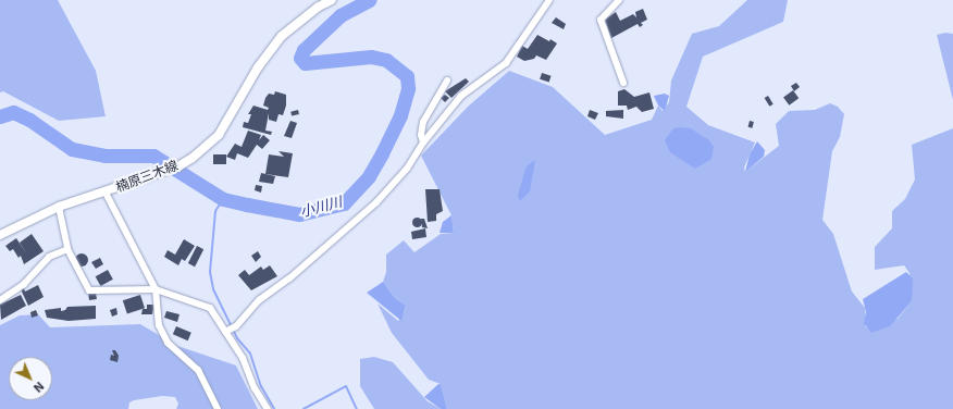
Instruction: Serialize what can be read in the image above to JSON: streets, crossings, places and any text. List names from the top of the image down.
{
  "streets": {
    "main road": ["楠原三木線"]
  },
  "water": ["小川川"],
  "north": "bottom right"
}
